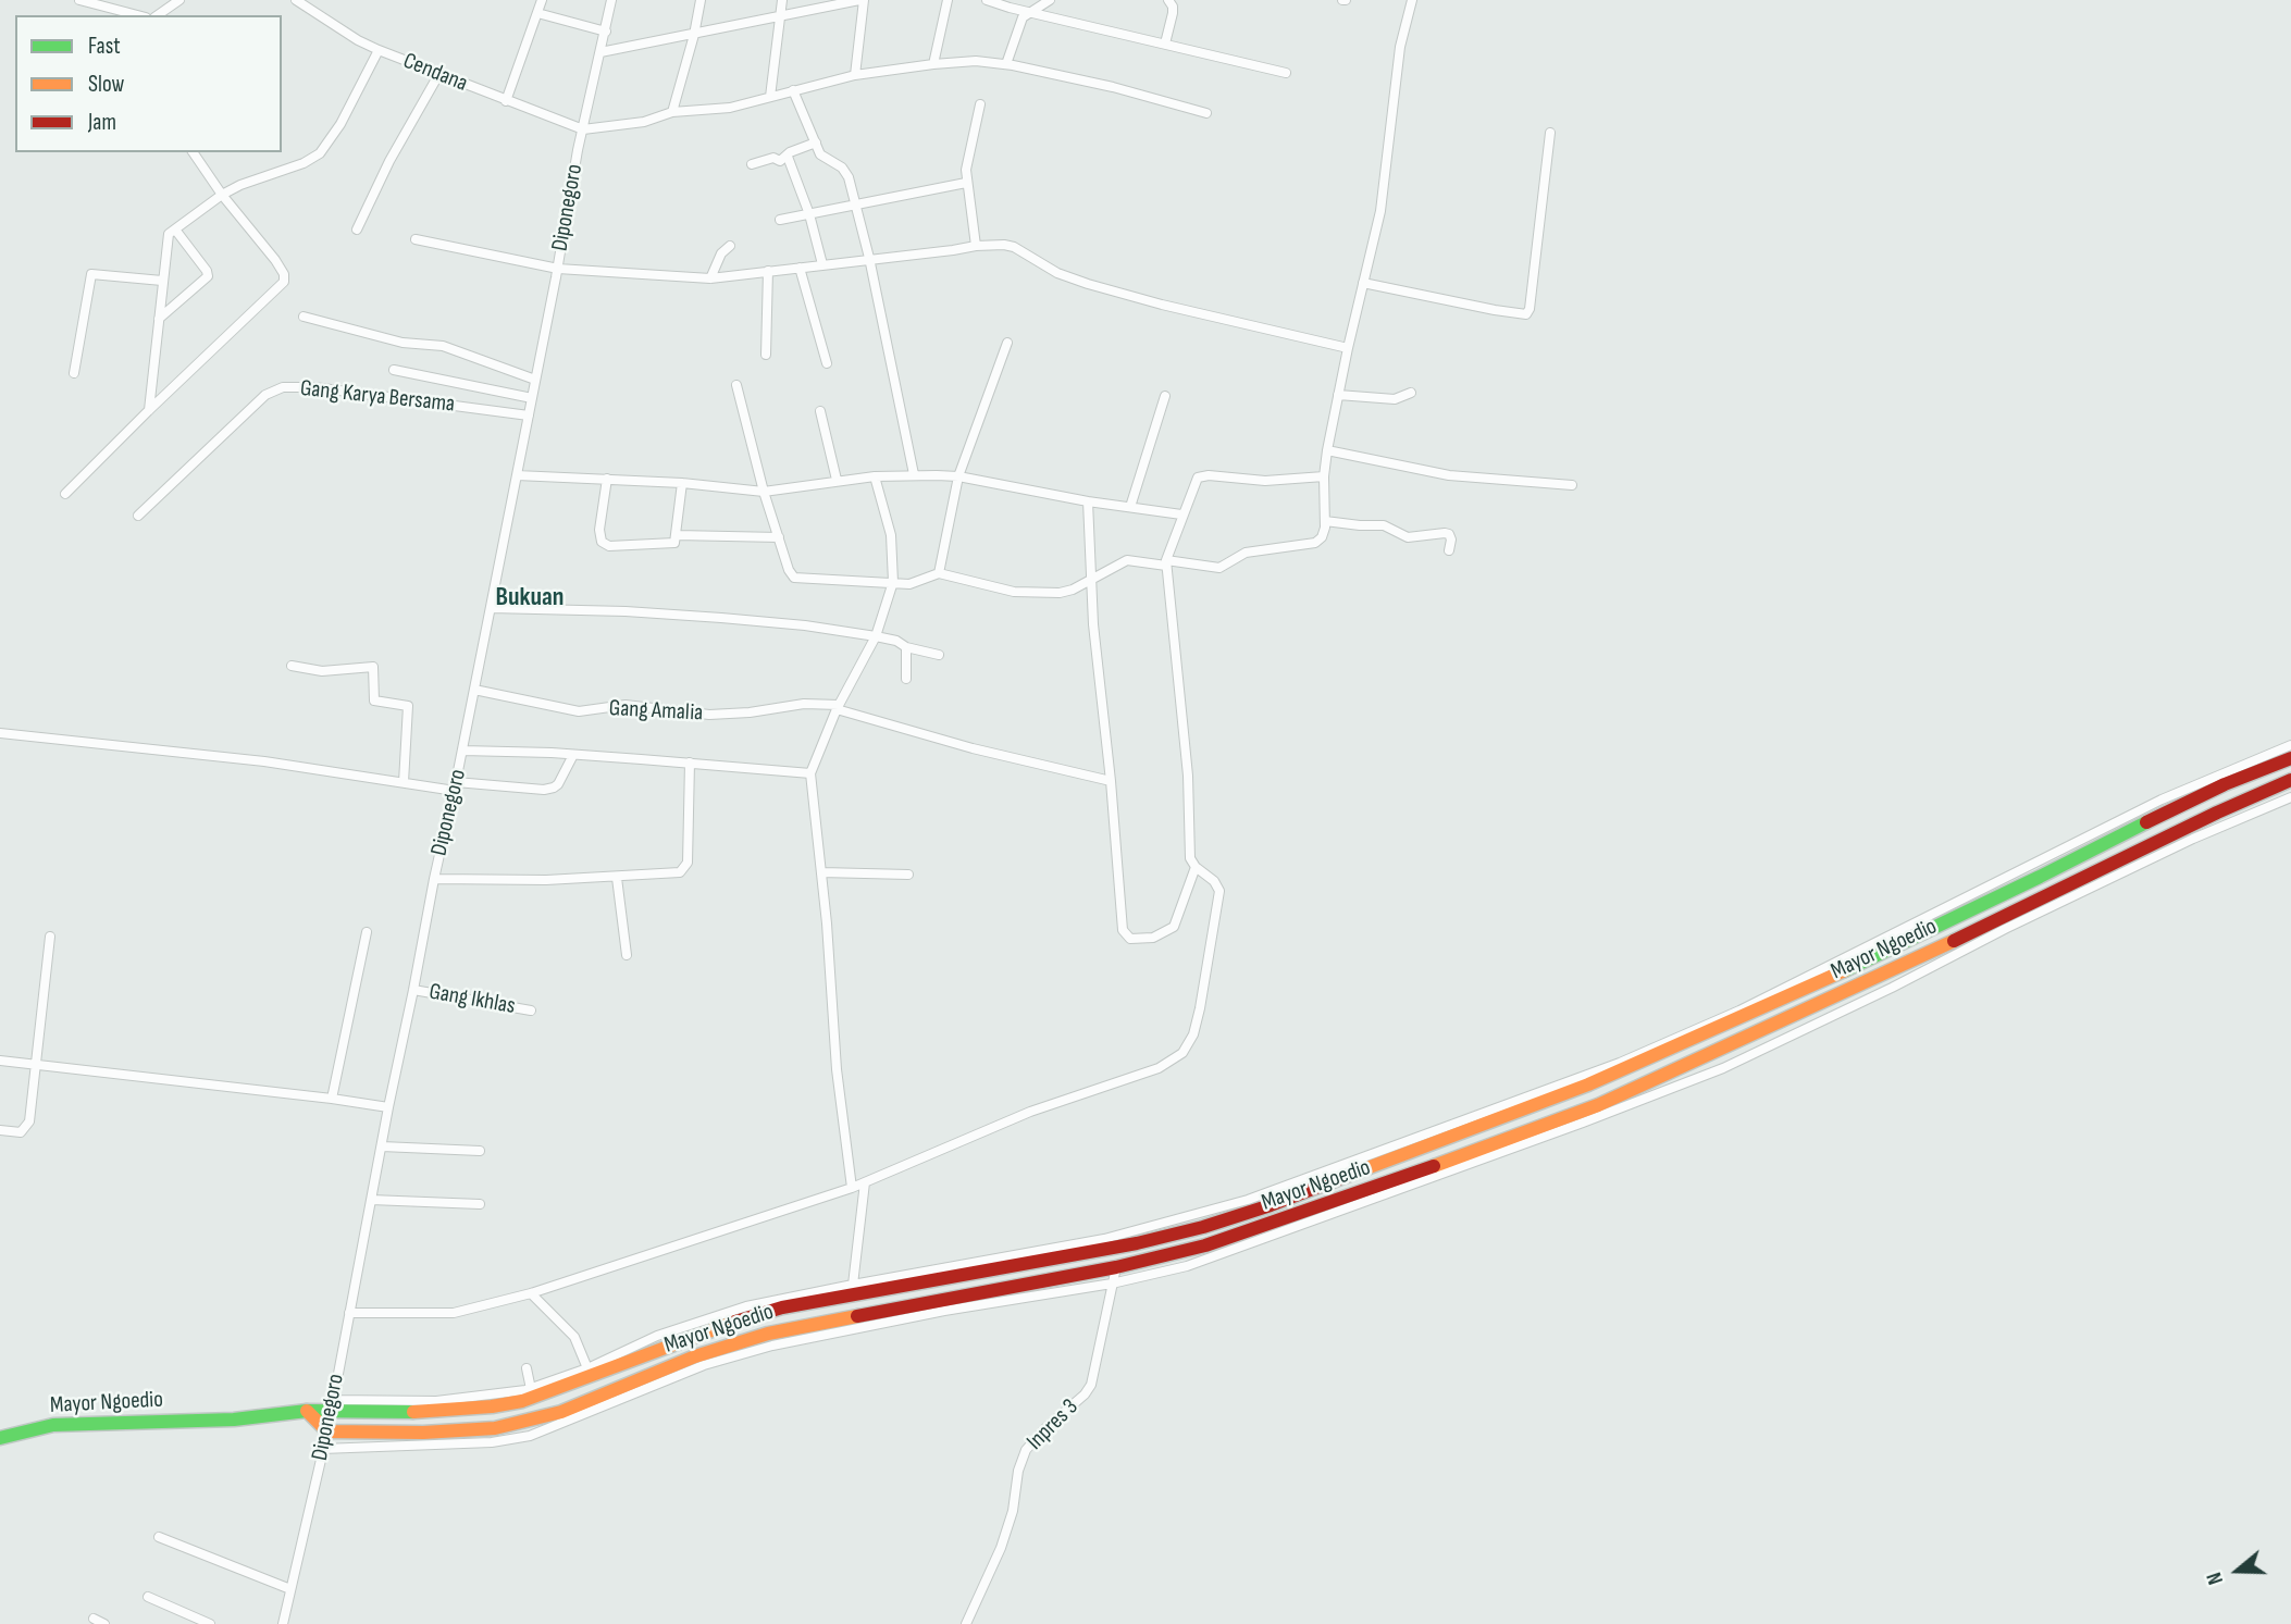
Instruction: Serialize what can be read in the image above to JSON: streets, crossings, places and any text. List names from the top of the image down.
{
  "streets": {
    "street": [
      "Cendana",
      "Diponegoro",
      "Gang Karya Bersama",
      "Gang Amalia",
      "Mayor Ngoedio",
      "Gang Ikhlas",
      "Inpres 3"
    ]
  },
  "crossings": [
    ["Cendana", "Diponegoro"],
    ["Diponegoro", "Gang Karya Bersama"],
    ["Diponegoro", "Gang Amalia"],
    ["Diponegoro", "Mayor Ngoedio"],
    ["Diponegoro", "Gang Ikhlas"],
    ["Mayor Ngoedio", "Inpres 3"]
  ],
  "districts": ["Bukuan"],
  "legend": ["Fast", "Slow", "Jam"],
  "north": "left"
}
